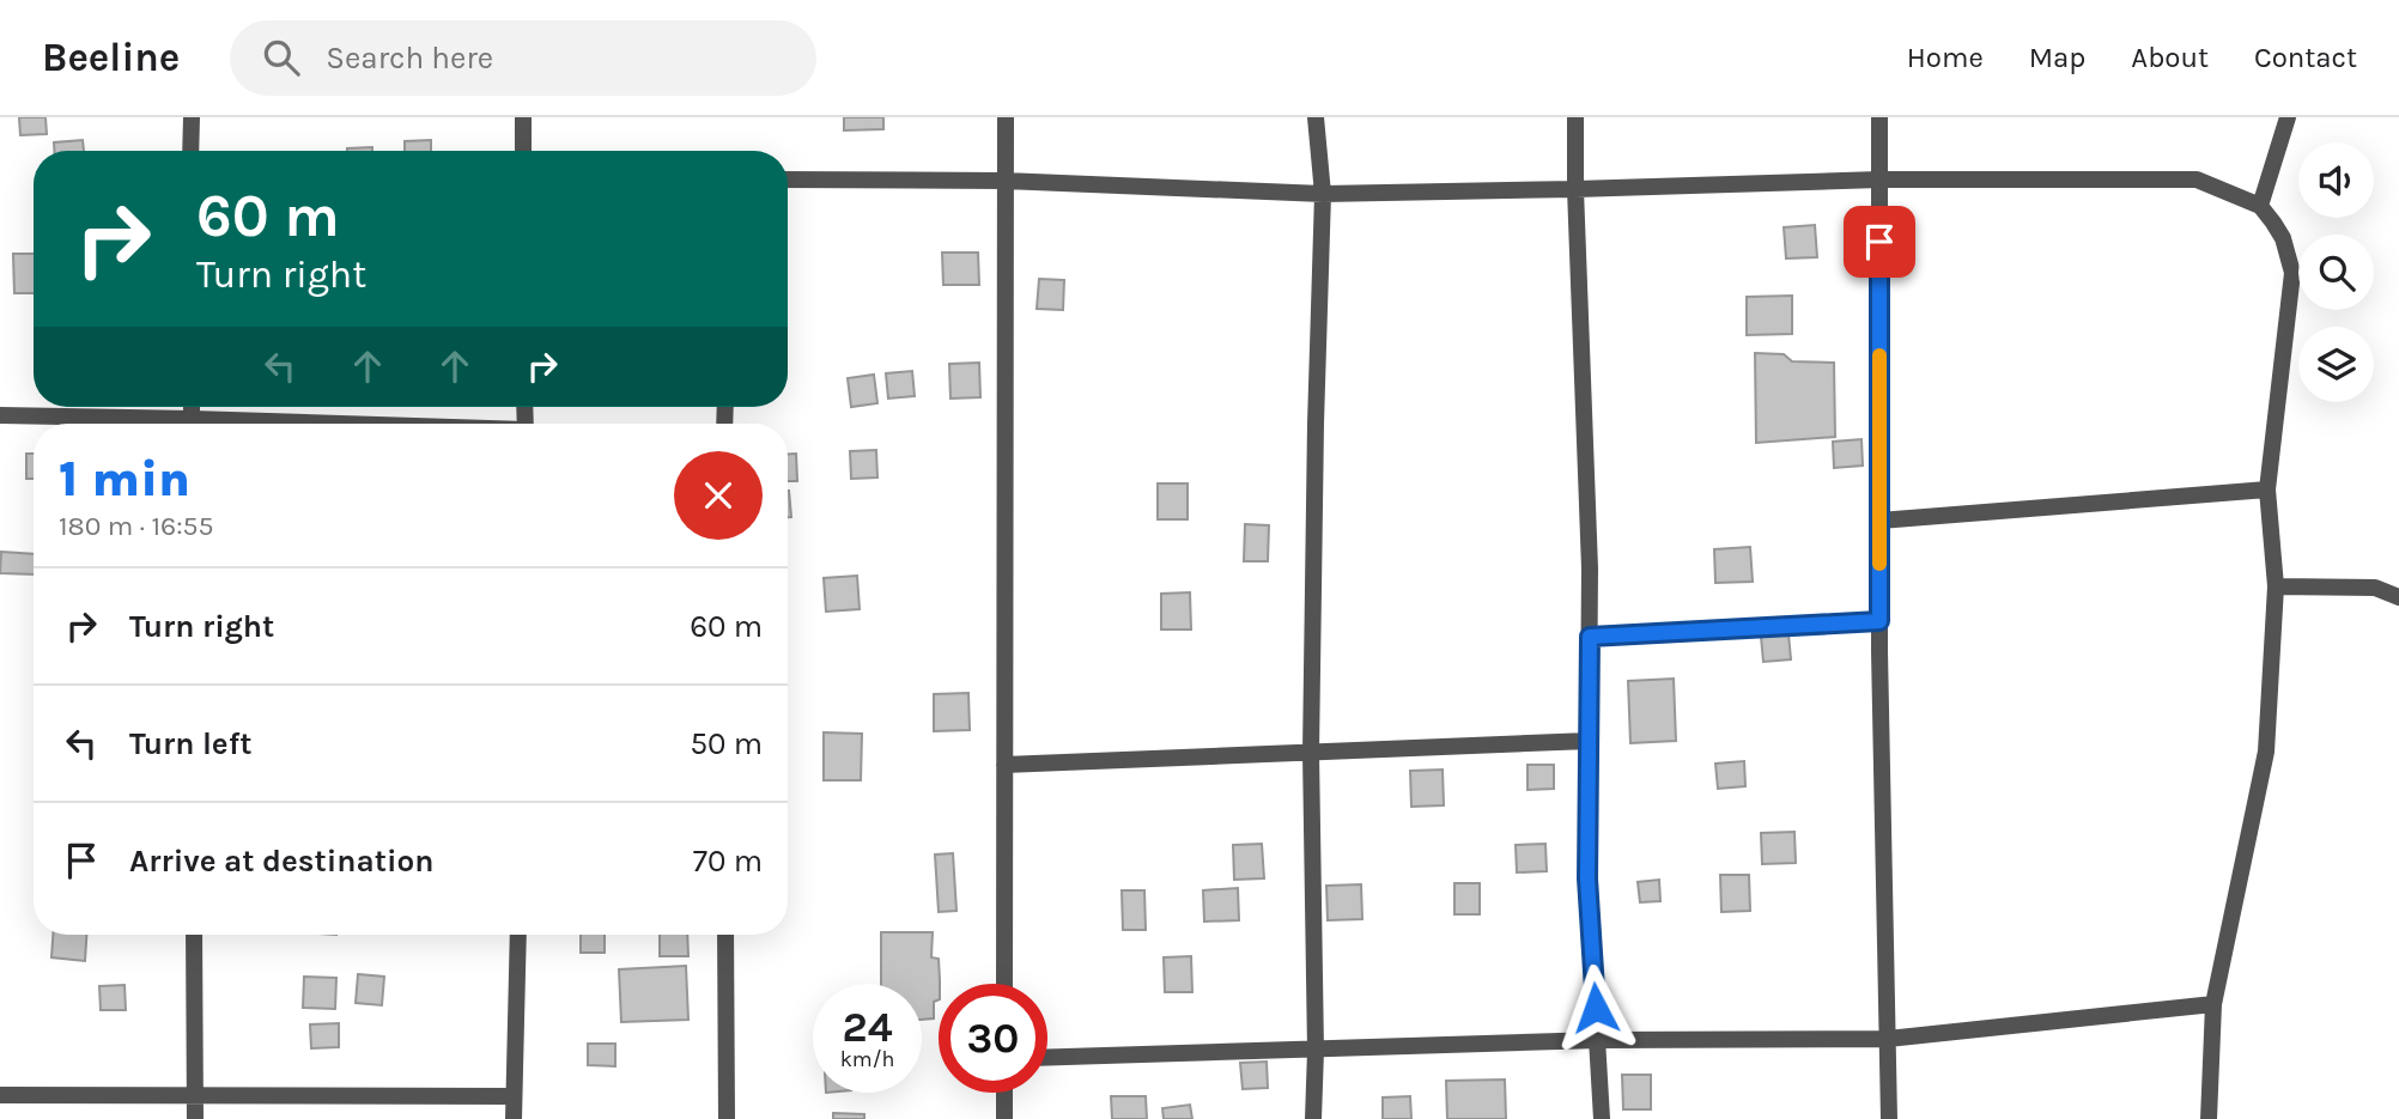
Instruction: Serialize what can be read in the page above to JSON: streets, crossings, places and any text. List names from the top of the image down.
{
  "page": {
    "header": "Beeline",
    "search": "Search here",
    "nav": [
      "Home",
      "Map",
      "About",
      "Contact"
    ],
    "turn": ["60 m", "Turn right"],
    "heading": ["1 min", "180 m · 16:55"],
    "list": [
      {
        "name": "Turn right",
        "value": "60 m"
      },
      {
        "name": "Turn left",
        "value": "50 m"
      },
      {
        "name": "Arrive at destination",
        "value": "70 m"
      }
    ],
    "speed": "24 km/h",
    "limit": "30"
  }
}
